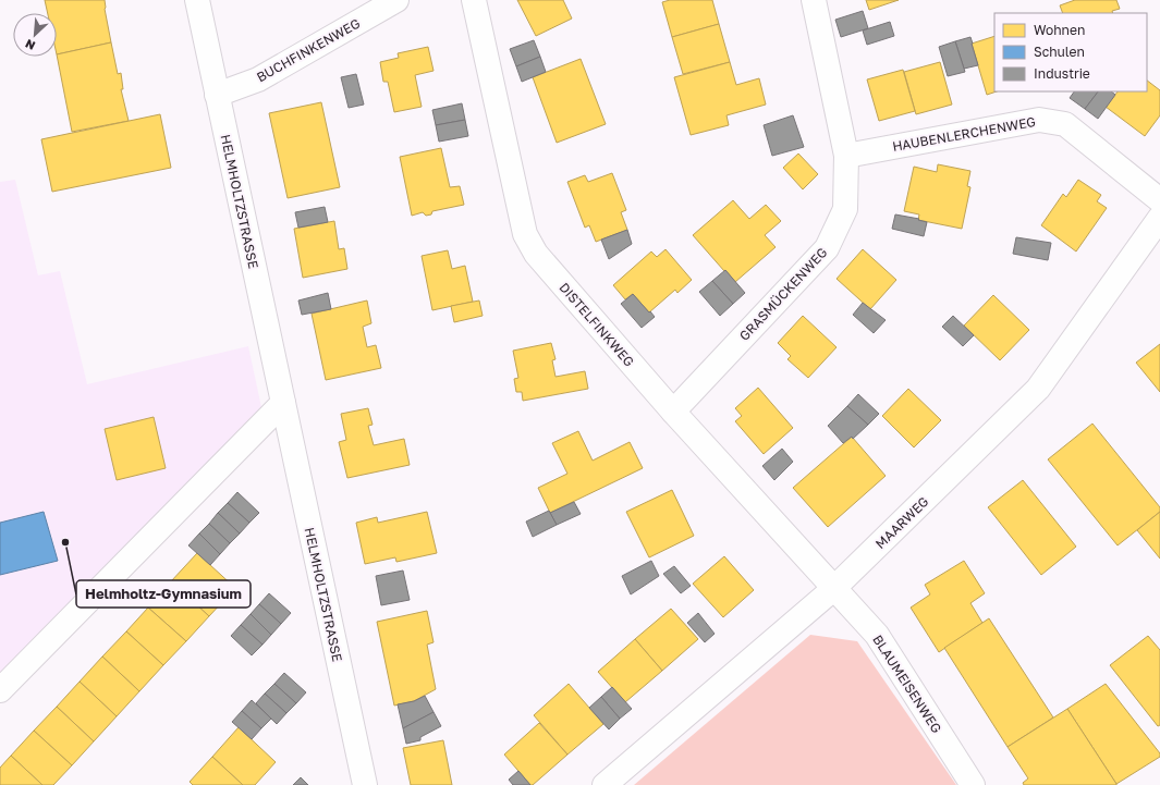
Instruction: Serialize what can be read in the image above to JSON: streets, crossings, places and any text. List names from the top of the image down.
{
  "streets": {
    "street": [
      "BUCHFINKENWEG",
      "HAUBENLERCHENWEG",
      "HELMHOLTZSTRASSE",
      "GRASMÜCKENWEG",
      "DISTELFINKWEG",
      "MAARWEG",
      "BLAUMEISENWEG"
    ]
  },
  "crossings": [
    ["BUCHFINKENWEG", "HELMHOLTZSTRASSE"],
    ["HAUBENLERCHENWEG", "GRASMÜCKENWEG"],
    ["HAUBENLERCHENWEG", "MAARWEG"],
    ["GRASMÜCKENWEG", "DISTELFINKWEG"],
    ["DISTELFINKWEG", "MAARWEG"],
    ["DISTELFINKWEG", "BLAUMEISENWEG"],
    ["MAARWEG", "BLAUMEISENWEG"]
  ],
  "places": ["Helmholtz-Gymnasium"],
  "legend": ["Wohnen", "Schulen", "Industrie"],
  "north": "bottom left"
}
